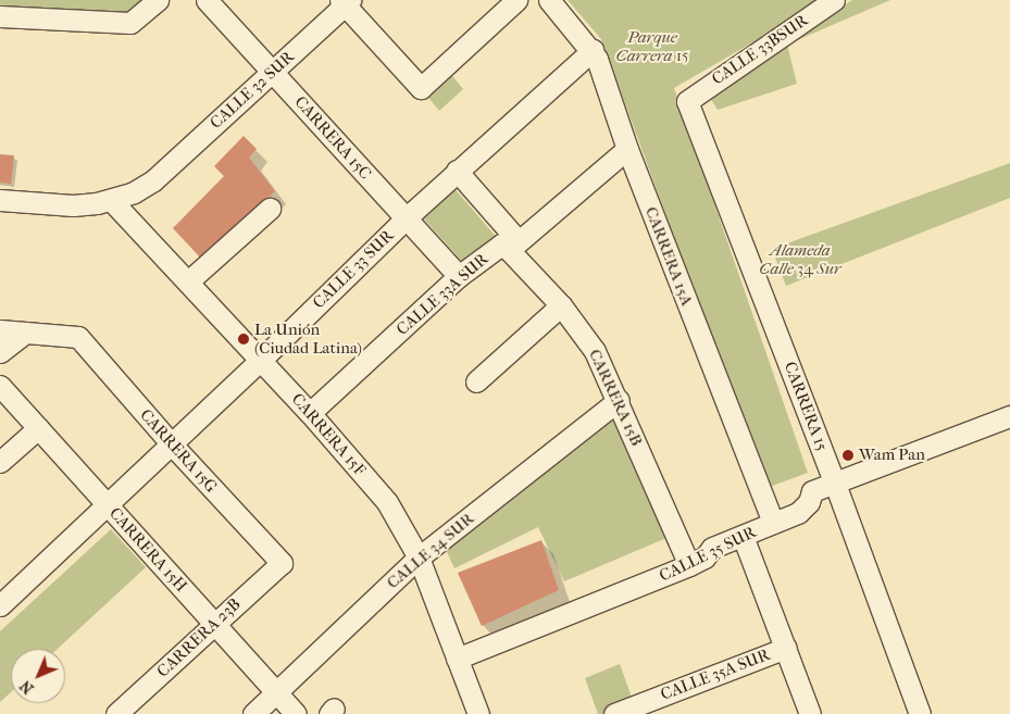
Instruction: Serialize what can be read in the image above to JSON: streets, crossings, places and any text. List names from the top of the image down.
{
  "streets": {
    "street": [
      "CALLE 33BSUR",
      "CALLE 32 SUR",
      "CARRERA 15C",
      "CARRERA 15A",
      "CALLE 33 SUR",
      "CALLE 33A SUR",
      "CARRERA 15B",
      "CARRERA 15",
      "CARRERA 15F",
      "CARRERA 15G",
      "CARRERA 15H",
      "CALLE 34 SUR",
      "CALLE 35 SUR",
      "CARRERA 23B",
      "CALLE 35A SUR"
    ]
  },
  "crossings": [
    ["CALLE 33BSUR", "CARRERA 15"],
    ["CALLE 32 SUR", "CARRERA 15C"],
    ["CALLE 32 SUR", "CARRERA 15F"],
    ["CARRERA 15C", "CALLE 33 SUR"],
    ["CARRERA 15C", "CALLE 33A SUR"],
    ["CARRERA 15A", "CALLE 33 SUR"],
    ["CARRERA 15A", "CALLE 33A SUR"],
    ["CARRERA 15A", "CALLE 35 SUR"],
    ["CALLE 33 SUR", "CARRERA 15B"],
    ["CALLE 33 SUR", "CARRERA 15F"],
    ["CALLE 33 SUR", "CARRERA 15G"],
    ["CALLE 33 SUR", "CARRERA 15H"],
    ["CALLE 33A SUR", "CARRERA 15B"],
    ["CALLE 33A SUR", "CARRERA 15F"],
    ["CARRERA 15B", "CALLE 34 SUR"],
    ["CARRERA 15B", "CALLE 35 SUR"],
    ["CARRERA 15", "CALLE 35 SUR"],
    ["CARRERA 15F", "CALLE 34 SUR"],
    ["CARRERA 15F", "CALLE 35 SUR"],
    ["CARRERA 15G", "CARRERA 23B"],
    ["CARRERA 15H", "CALLE 34 SUR"],
    ["CARRERA 15H", "CARRERA 23B"]
  ],
  "parks": ["Parque Carrera 15", "Alameda Calle 34 Sur"],
  "places": ["La Unión (Ciudad Latina)", "Wam Pan"],
  "north": "bottom left"
}
